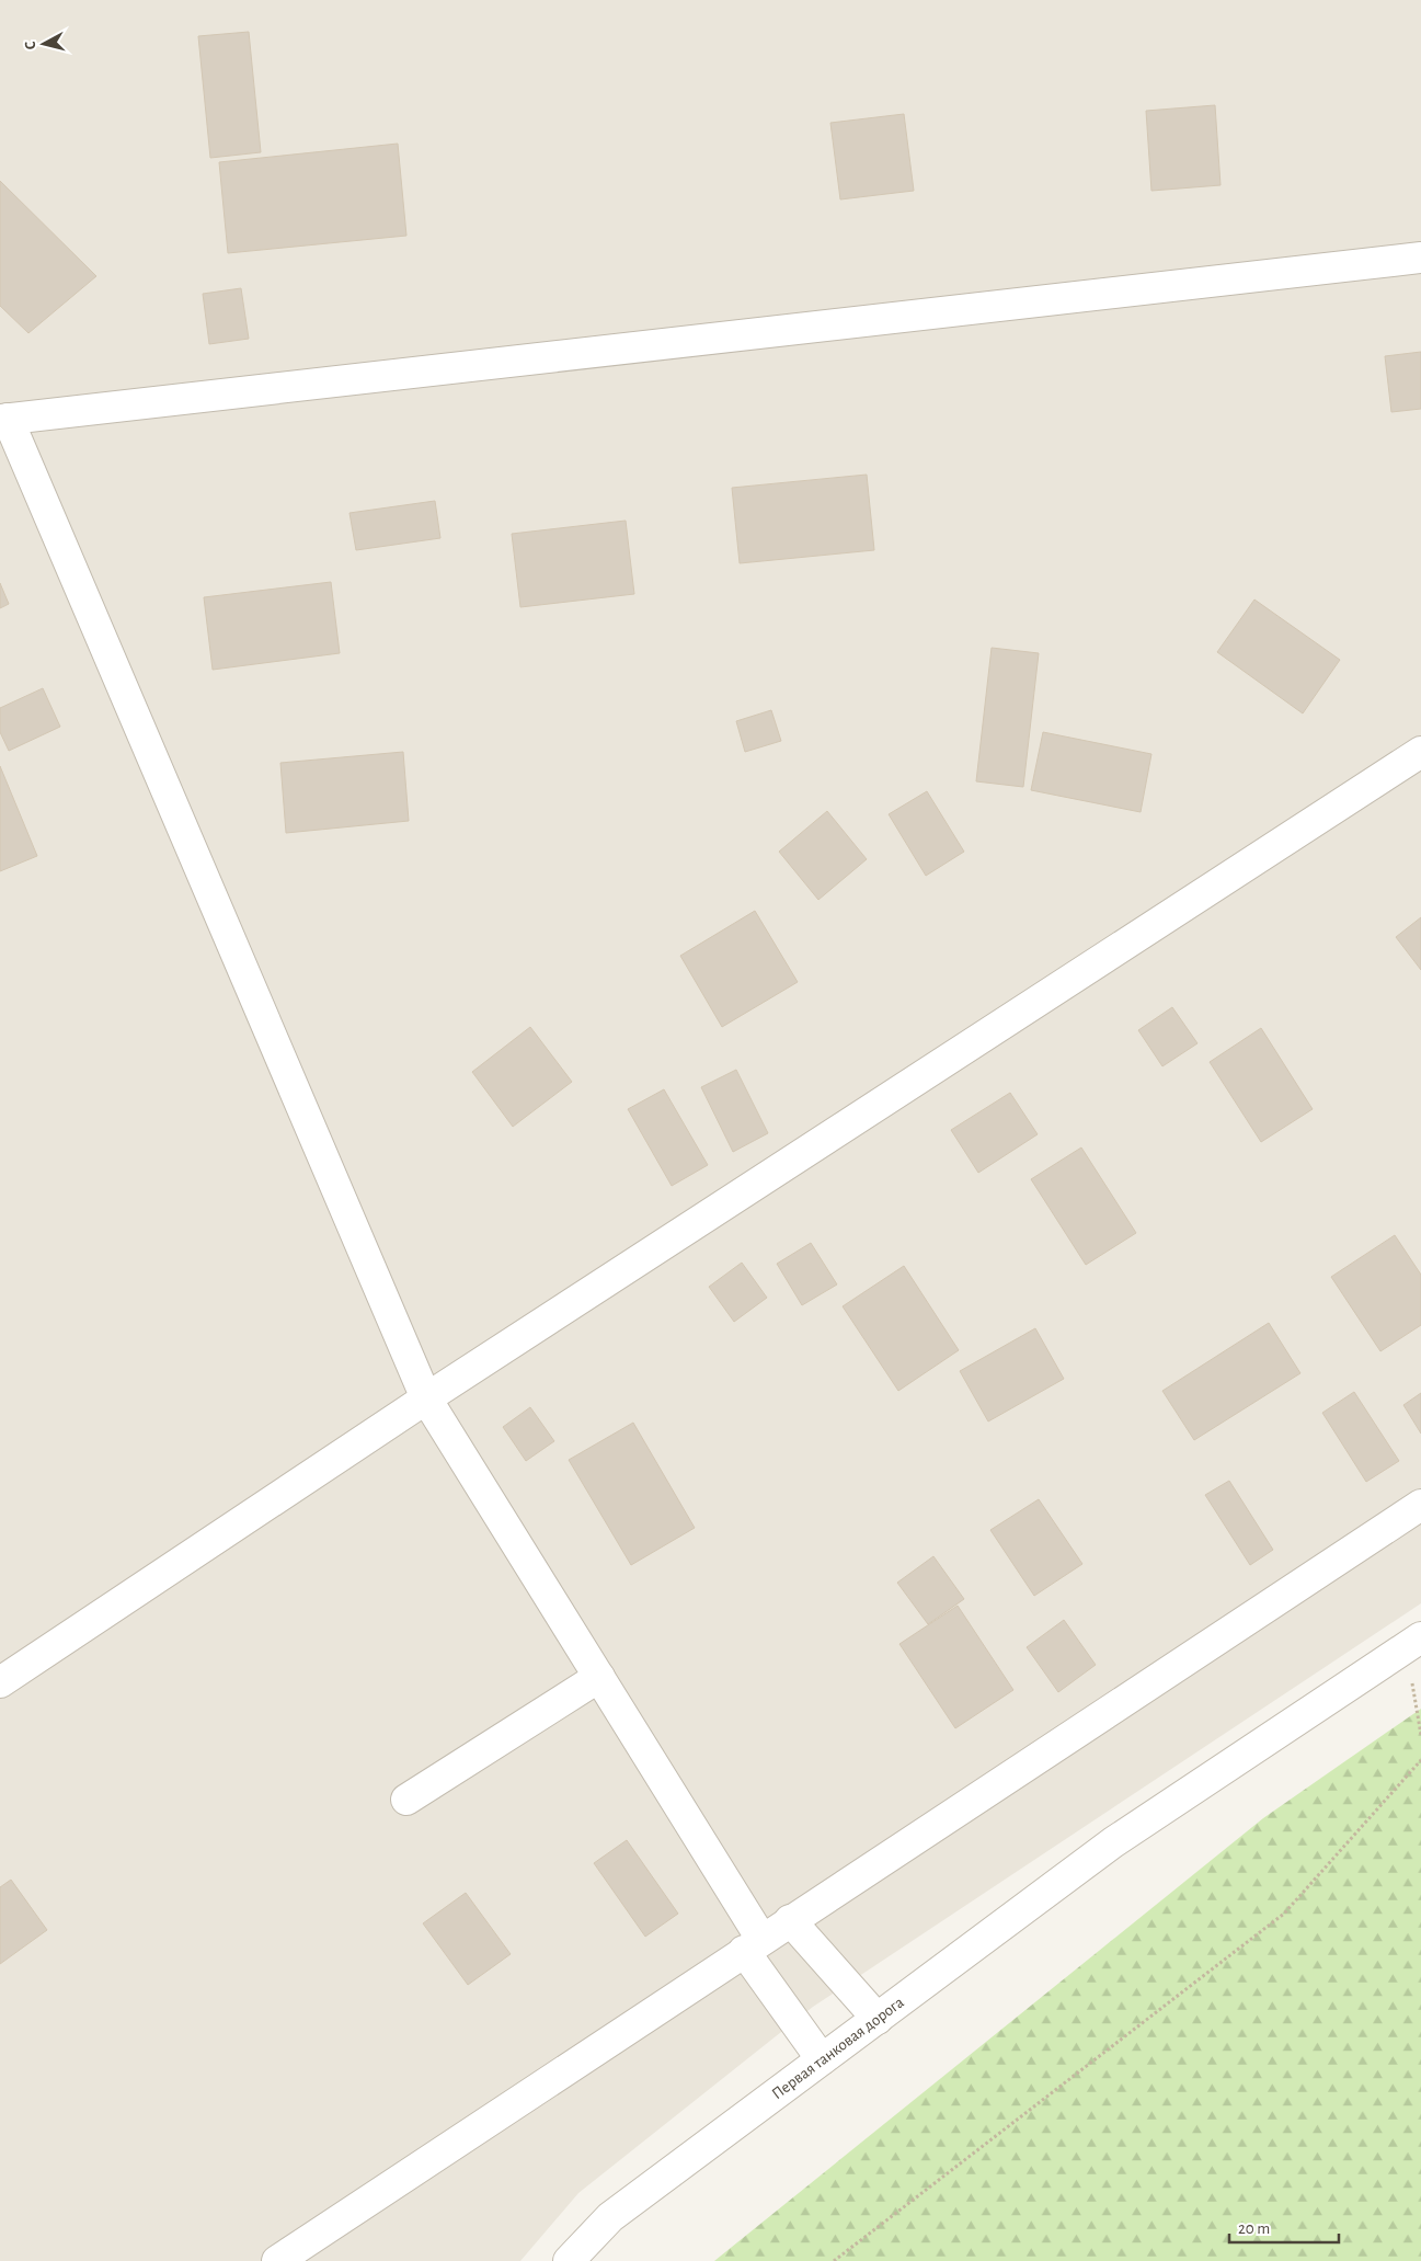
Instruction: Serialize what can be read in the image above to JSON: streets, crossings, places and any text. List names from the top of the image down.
{
  "streets": {
    "street": ["Первая танковая дорога"]
  },
  "scale_bar": "20 m",
  "north": "left"
}
